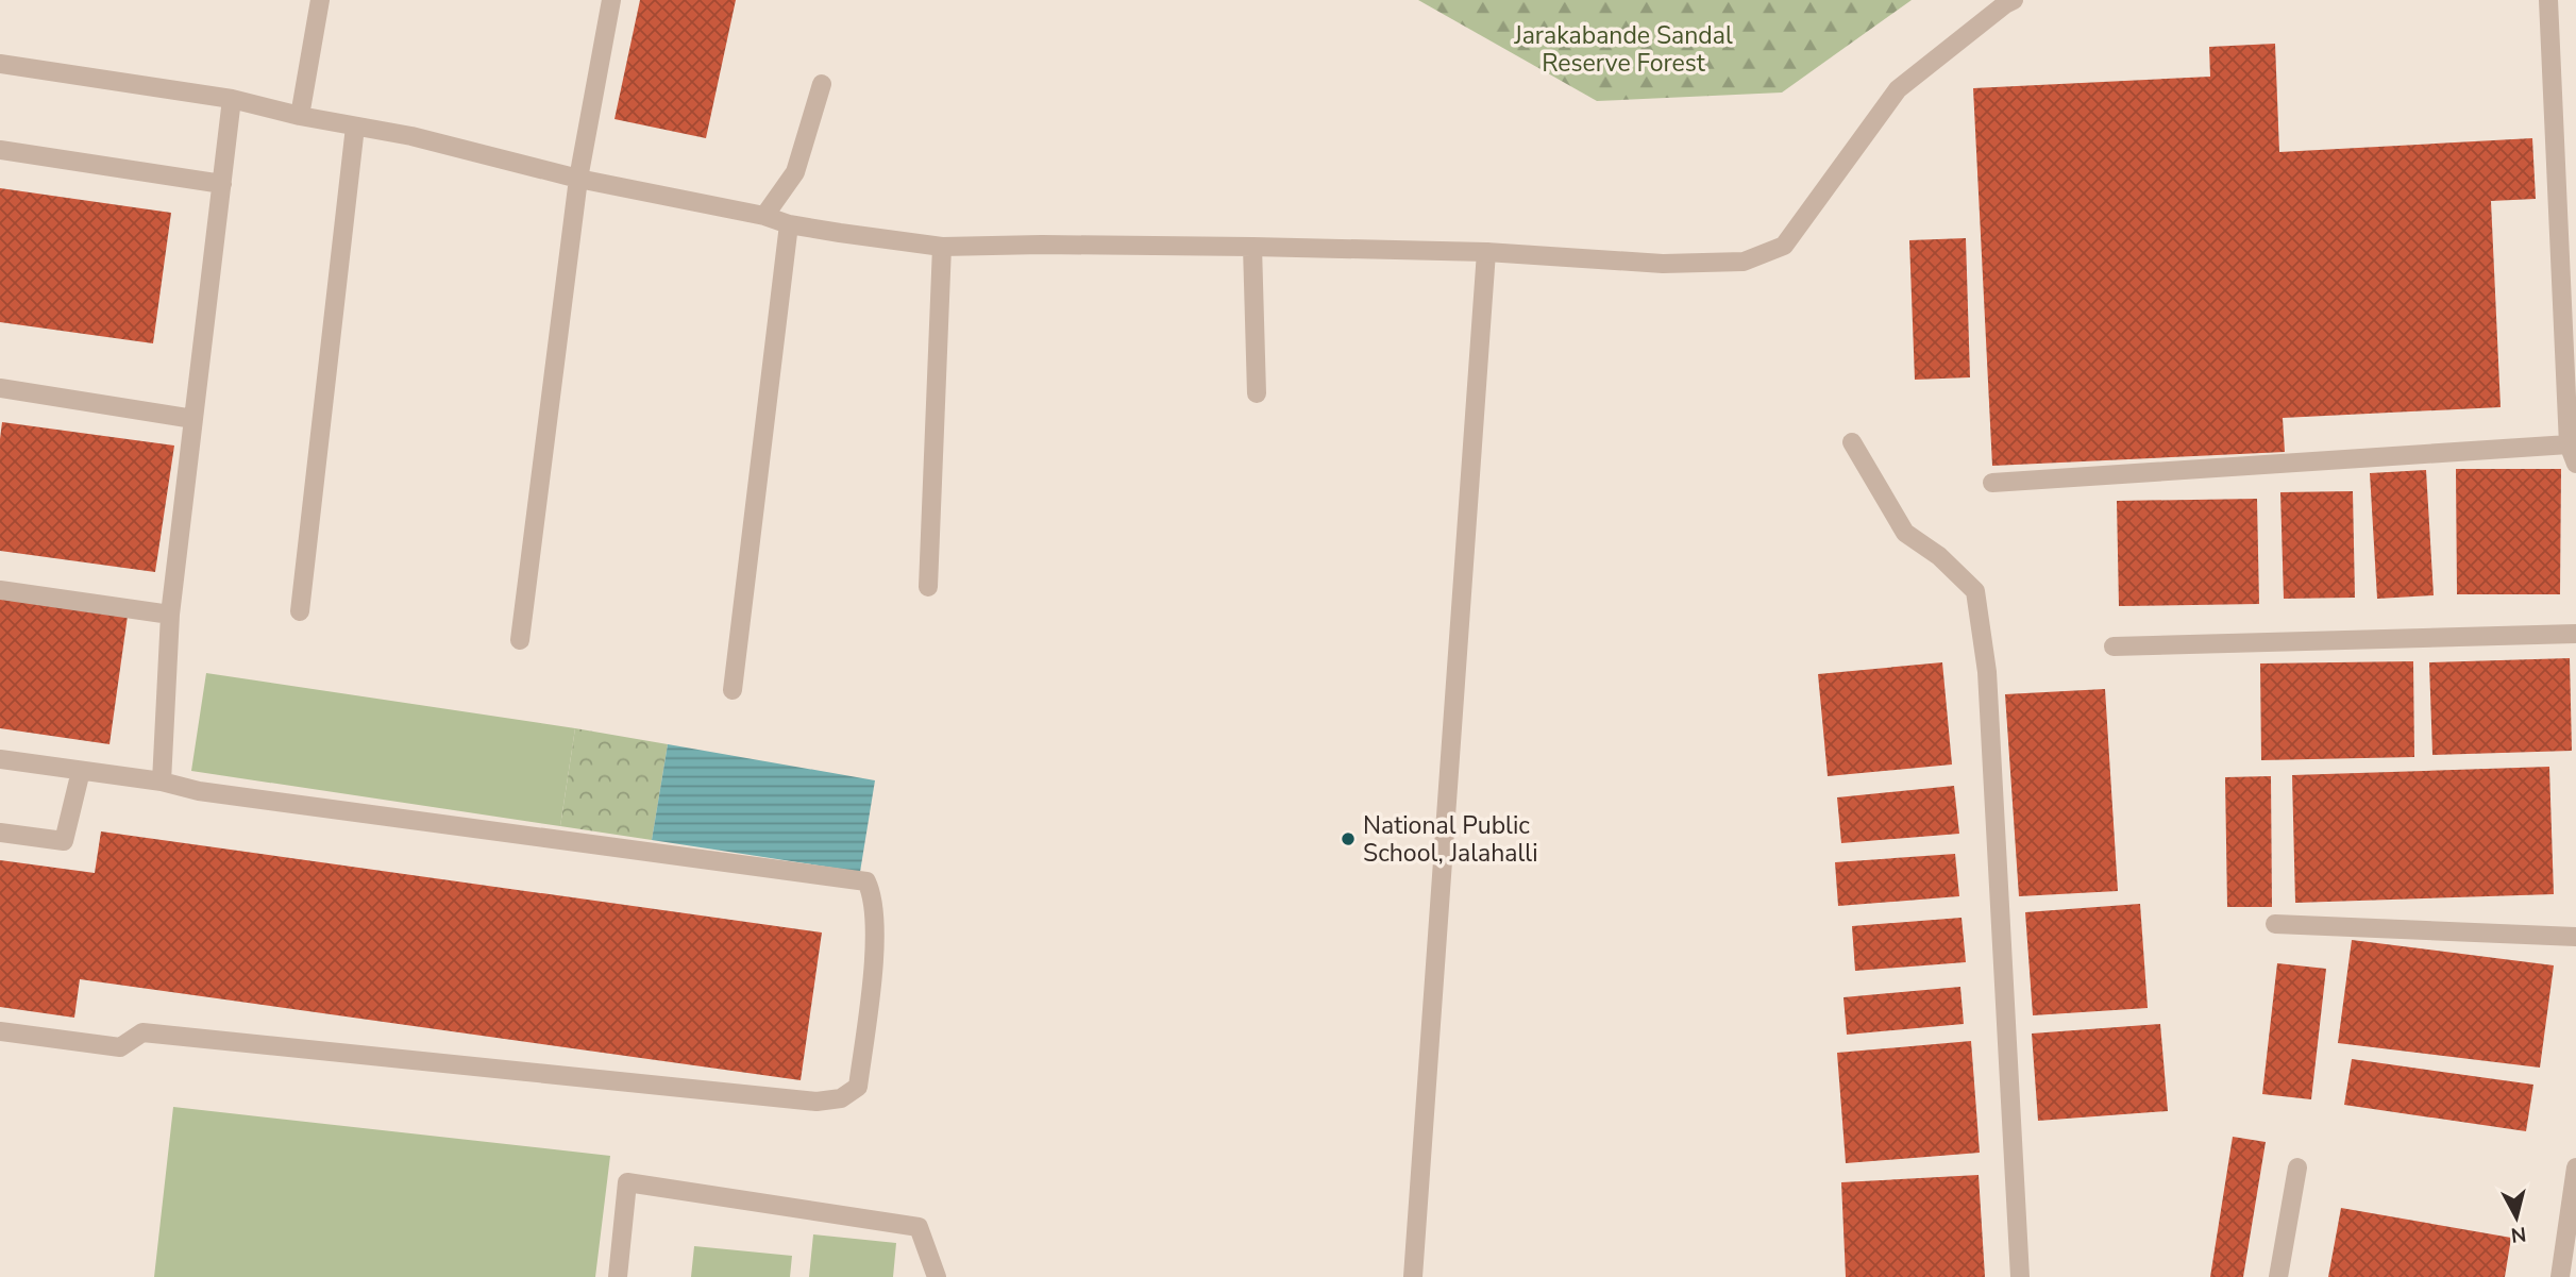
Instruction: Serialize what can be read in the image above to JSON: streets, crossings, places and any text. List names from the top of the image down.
{
  "parks": ["Jarakabande Sandal Reserve Forest"],
  "places": ["National Public School, Jalahalli"],
  "north": "bottom"
}
